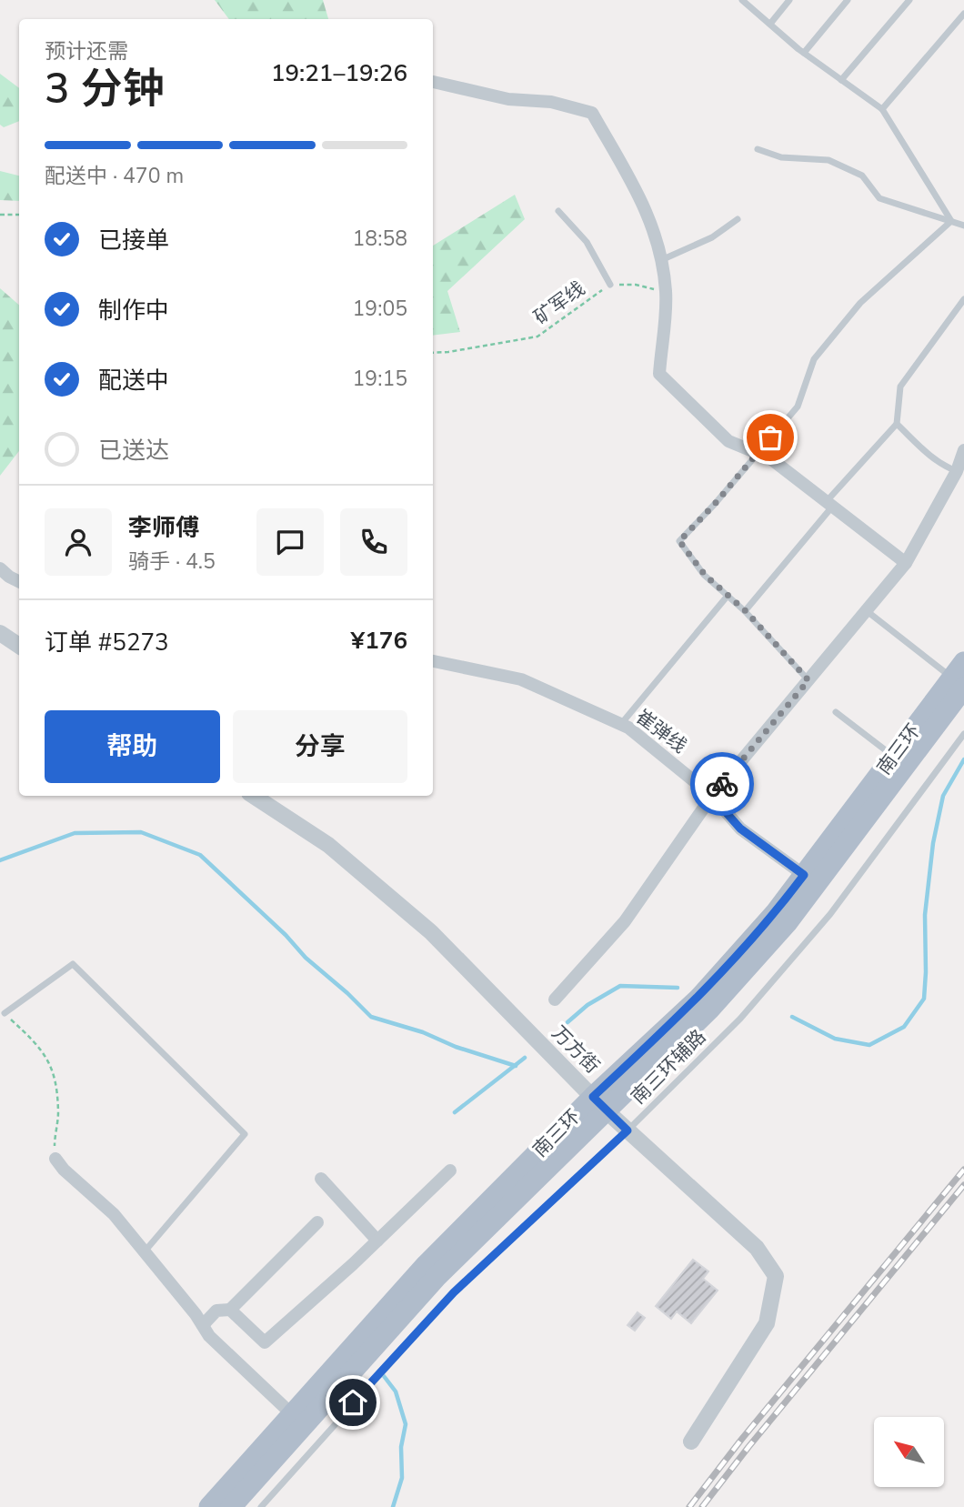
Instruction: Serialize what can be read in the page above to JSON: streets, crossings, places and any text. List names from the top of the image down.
{
  "streets": {
    "main road": ["南三环"],
    "street": ["崔弹线", "万方街"],
    "lane": ["南三环辅路"],
    "path": ["矿军线"]
  },
  "crossings": [
    ["崔弹线", "南三环"],
    ["南三环", "万方街"],
    ["万方街", "南三环辅路"]
  ],
  "north": "top left",
  "page": {
    "heading": ["3 分钟", "预计还需", "19:21–19:26"],
    "panel": [
      "李师傅",
      "骑手 · 4.5",
      "订单 #5273",
      "¥176"
    ],
    "bar": "配送中 · 470 m",
    "list": [
      ["已接单", "18:58"],
      ["制作中", "19:05"],
      ["配送中", "19:15"],
      "已送达"
    ],
    "buttons": ["帮助", "分享"]
  }
}
